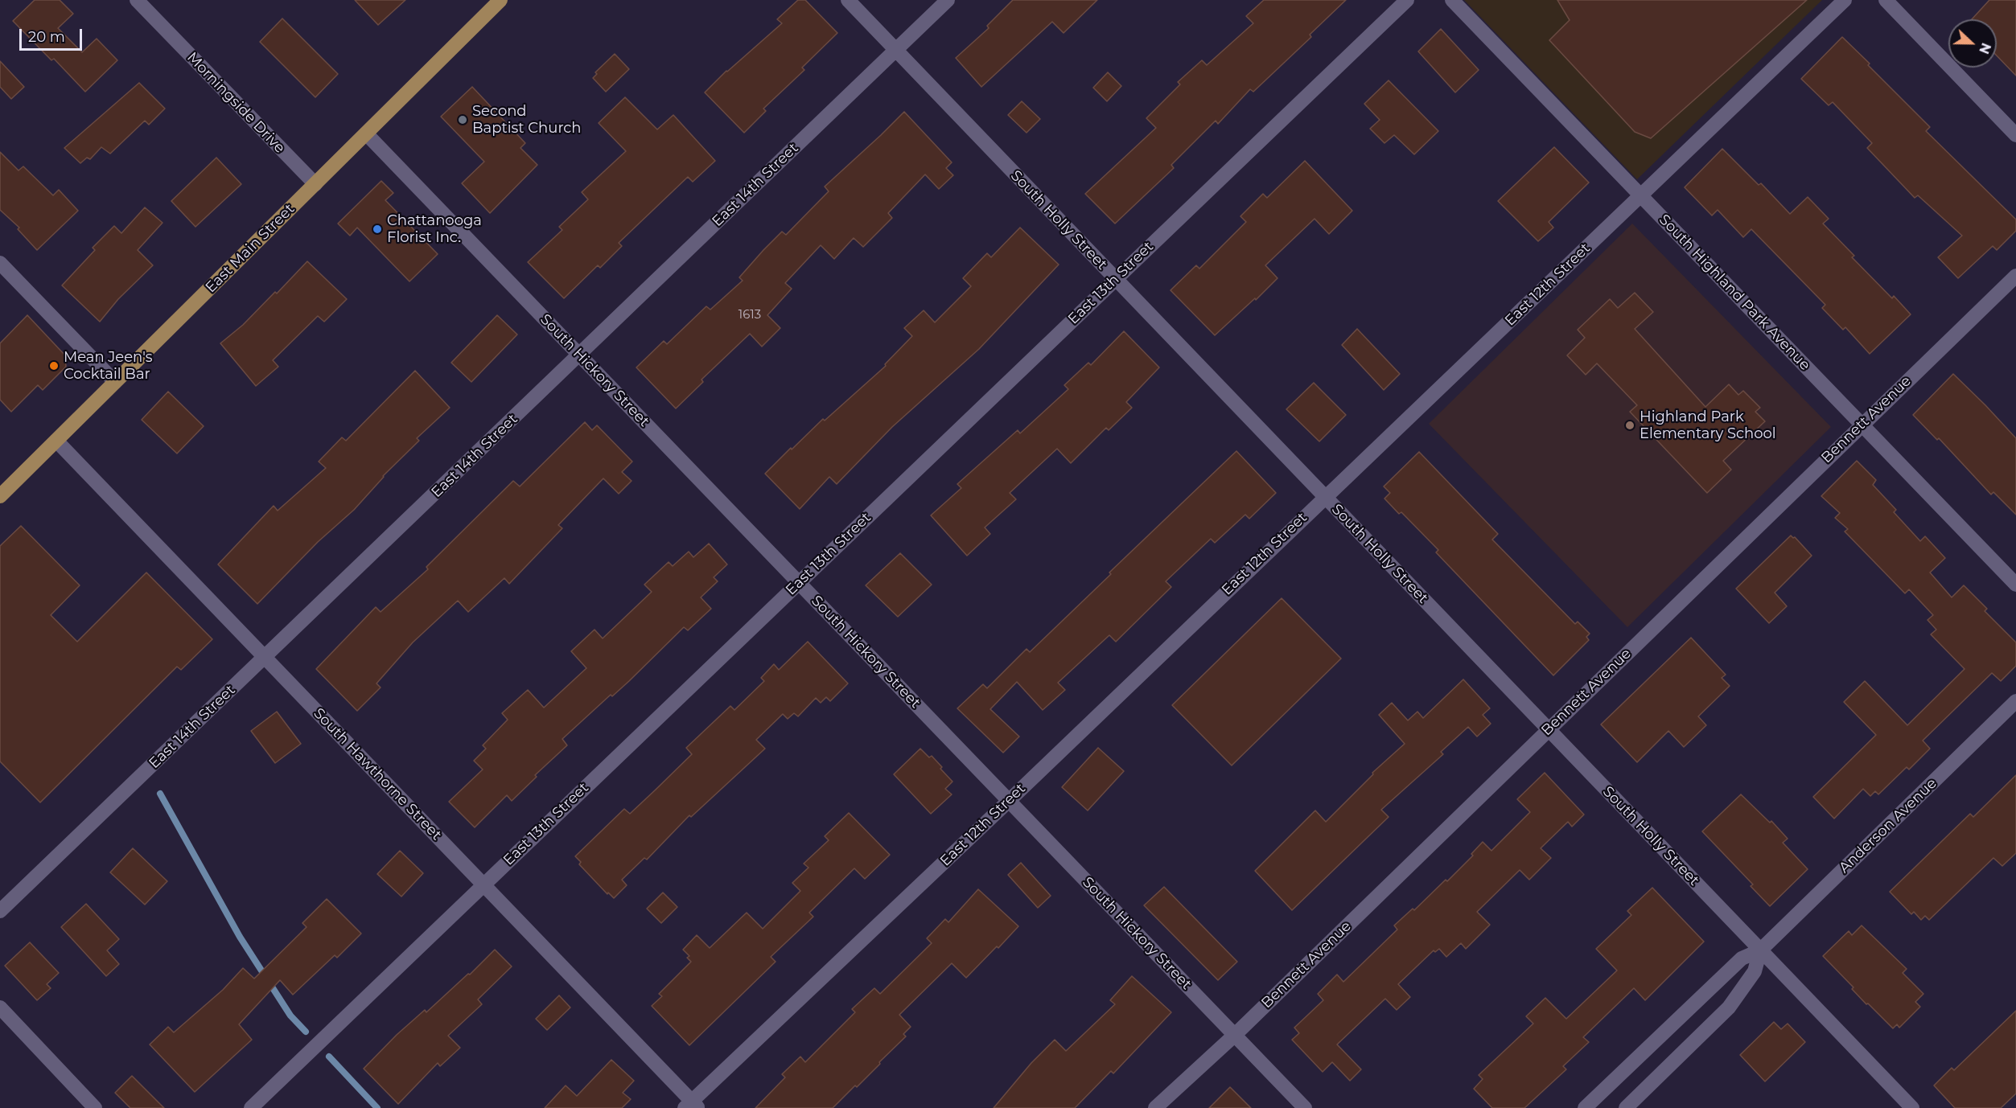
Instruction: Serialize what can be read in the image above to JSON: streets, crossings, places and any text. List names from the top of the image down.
{
  "streets": {
    "main road": ["East Main Street"],
    "street": [
      "Morningside Drive",
      "East 14th Street",
      "South Holly Street",
      "East 13th Street",
      "East 12th Street",
      "South Highland Park Avenue",
      "South Hickory Street",
      "Bennett Avenue",
      "South Hawthorne Street",
      "Anderson Avenue"
    ]
  },
  "crossings": [
    ["Morningside Drive", "East Main Street"],
    ["East 14th Street", "South Holly Street"],
    ["East 14th Street", "South Hickory Street"],
    ["East 14th Street", "South Hawthorne Street"],
    ["South Holly Street", "East 13th Street"],
    ["South Holly Street", "East 12th Street"],
    ["South Holly Street", "Bennett Avenue"],
    ["South Holly Street", "Anderson Avenue"],
    ["East Main Street", "South Hickory Street"],
    ["East Main Street", "South Hawthorne Street"],
    ["East 13th Street", "South Hickory Street"],
    ["East 13th Street", "South Hawthorne Street"],
    ["East 12th Street", "South Highland Park Avenue"],
    ["East 12th Street", "South Hickory Street"],
    ["East 12th Street", "South Hawthorne Street"],
    ["South Highland Park Avenue", "Bennett Avenue"],
    ["South Hickory Street", "Bennett Avenue"]
  ],
  "places": [
    "Second Baptist Church",
    "Chattanooga Florist Inc.",
    "Mean Jeen's Cocktail Bar",
    "Highland Park Elementary School"
  ],
  "house_numbers": ["1613"],
  "scale_bar": "20 m",
  "north": "right"
}
